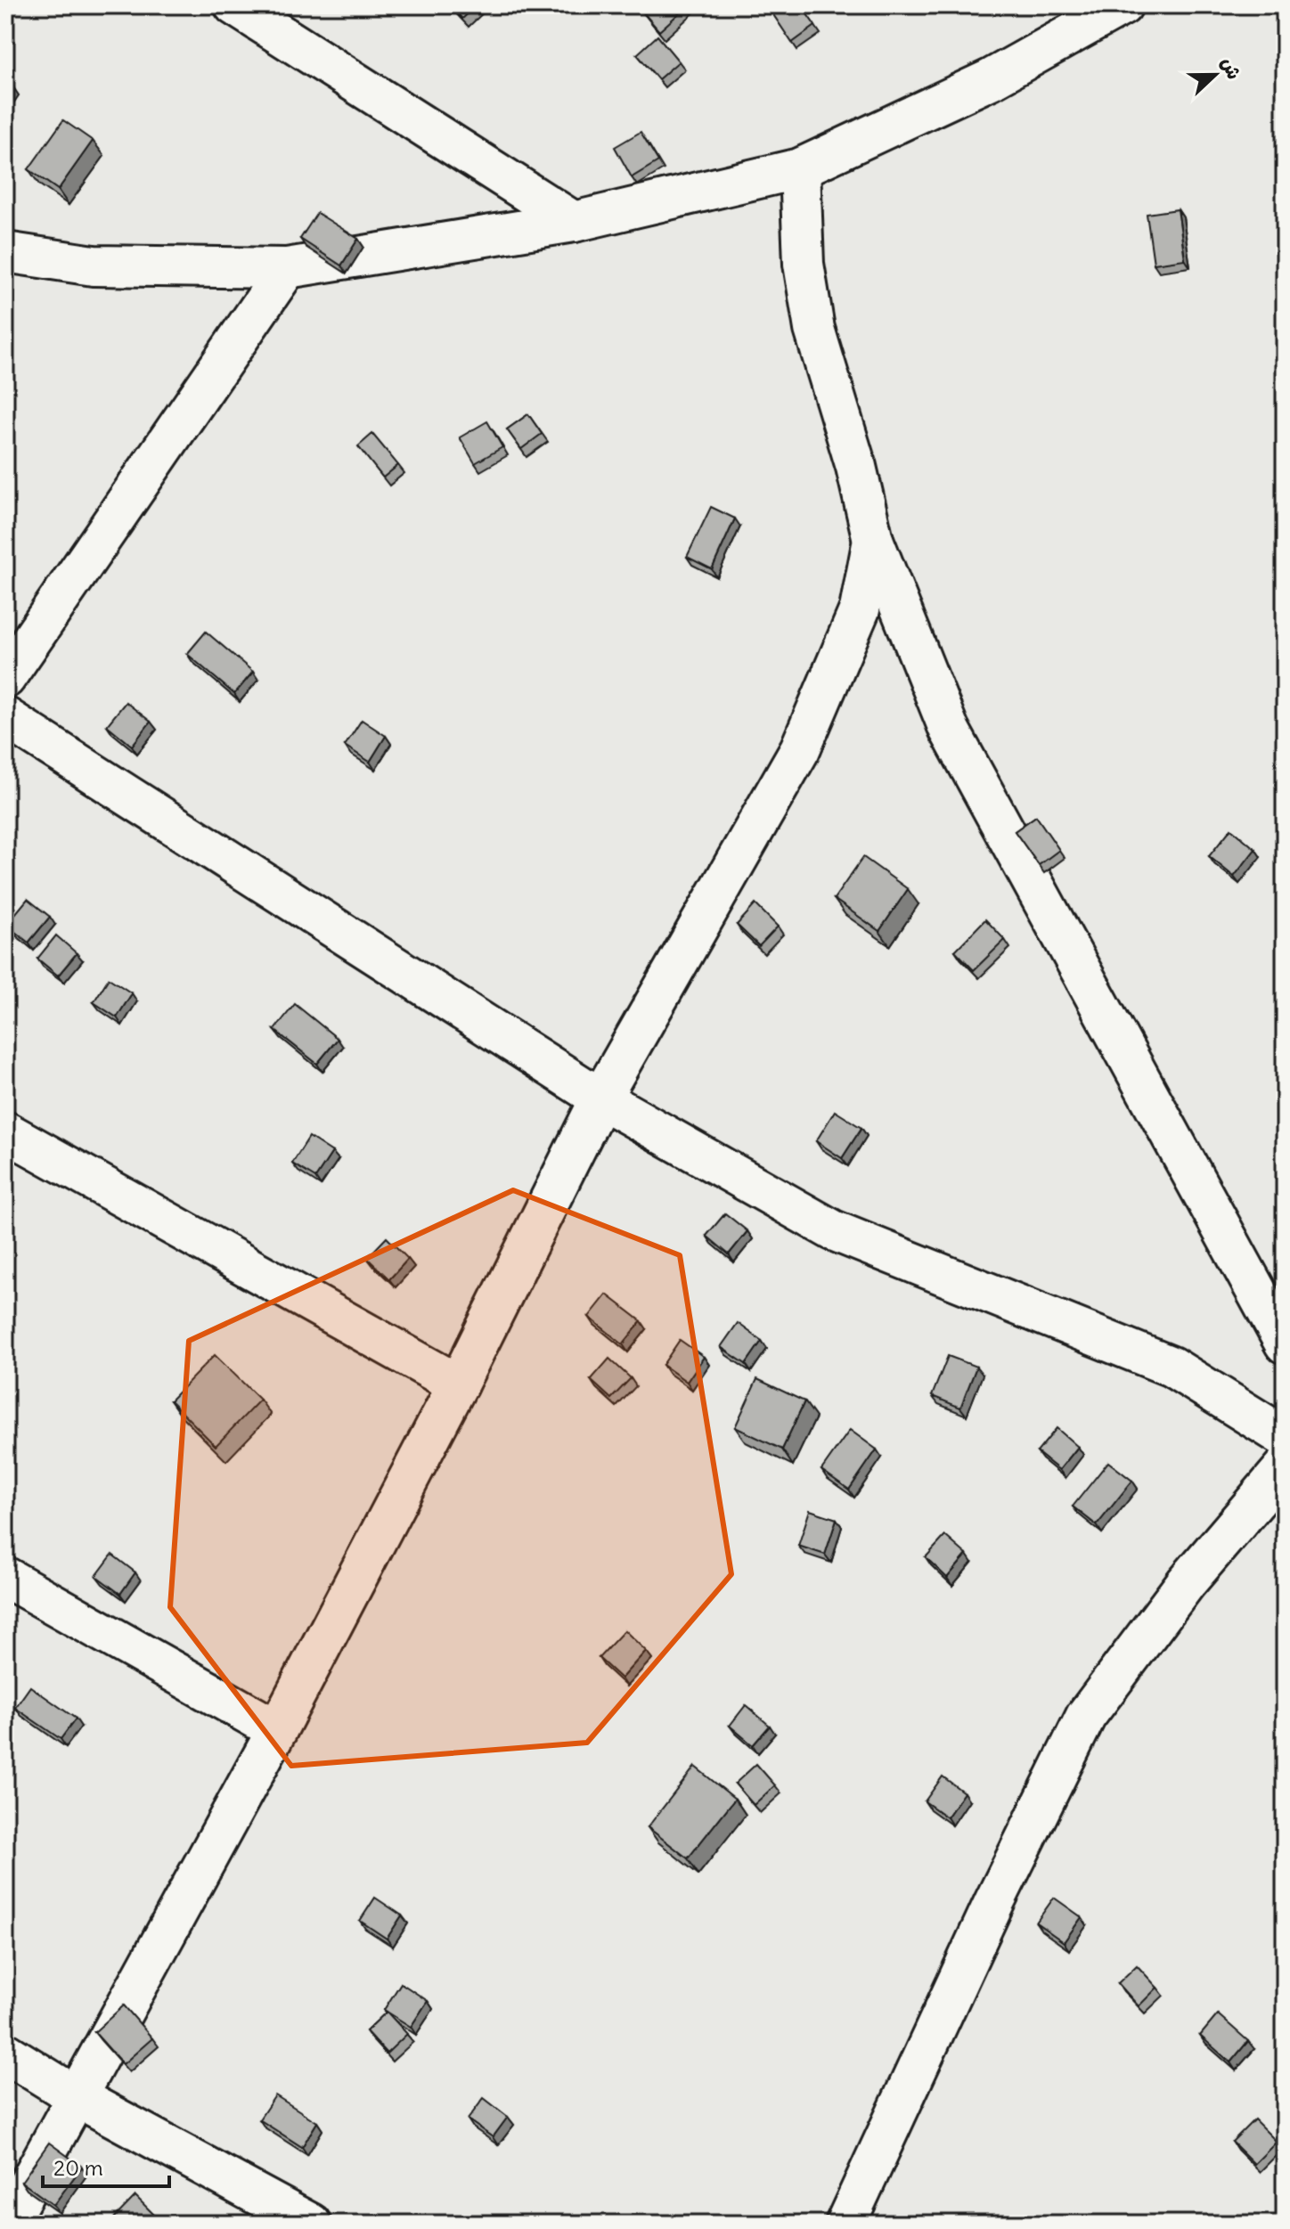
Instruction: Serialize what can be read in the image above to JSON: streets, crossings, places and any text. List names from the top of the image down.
{
  "scale_bar": "20 m",
  "north": "right"
}
